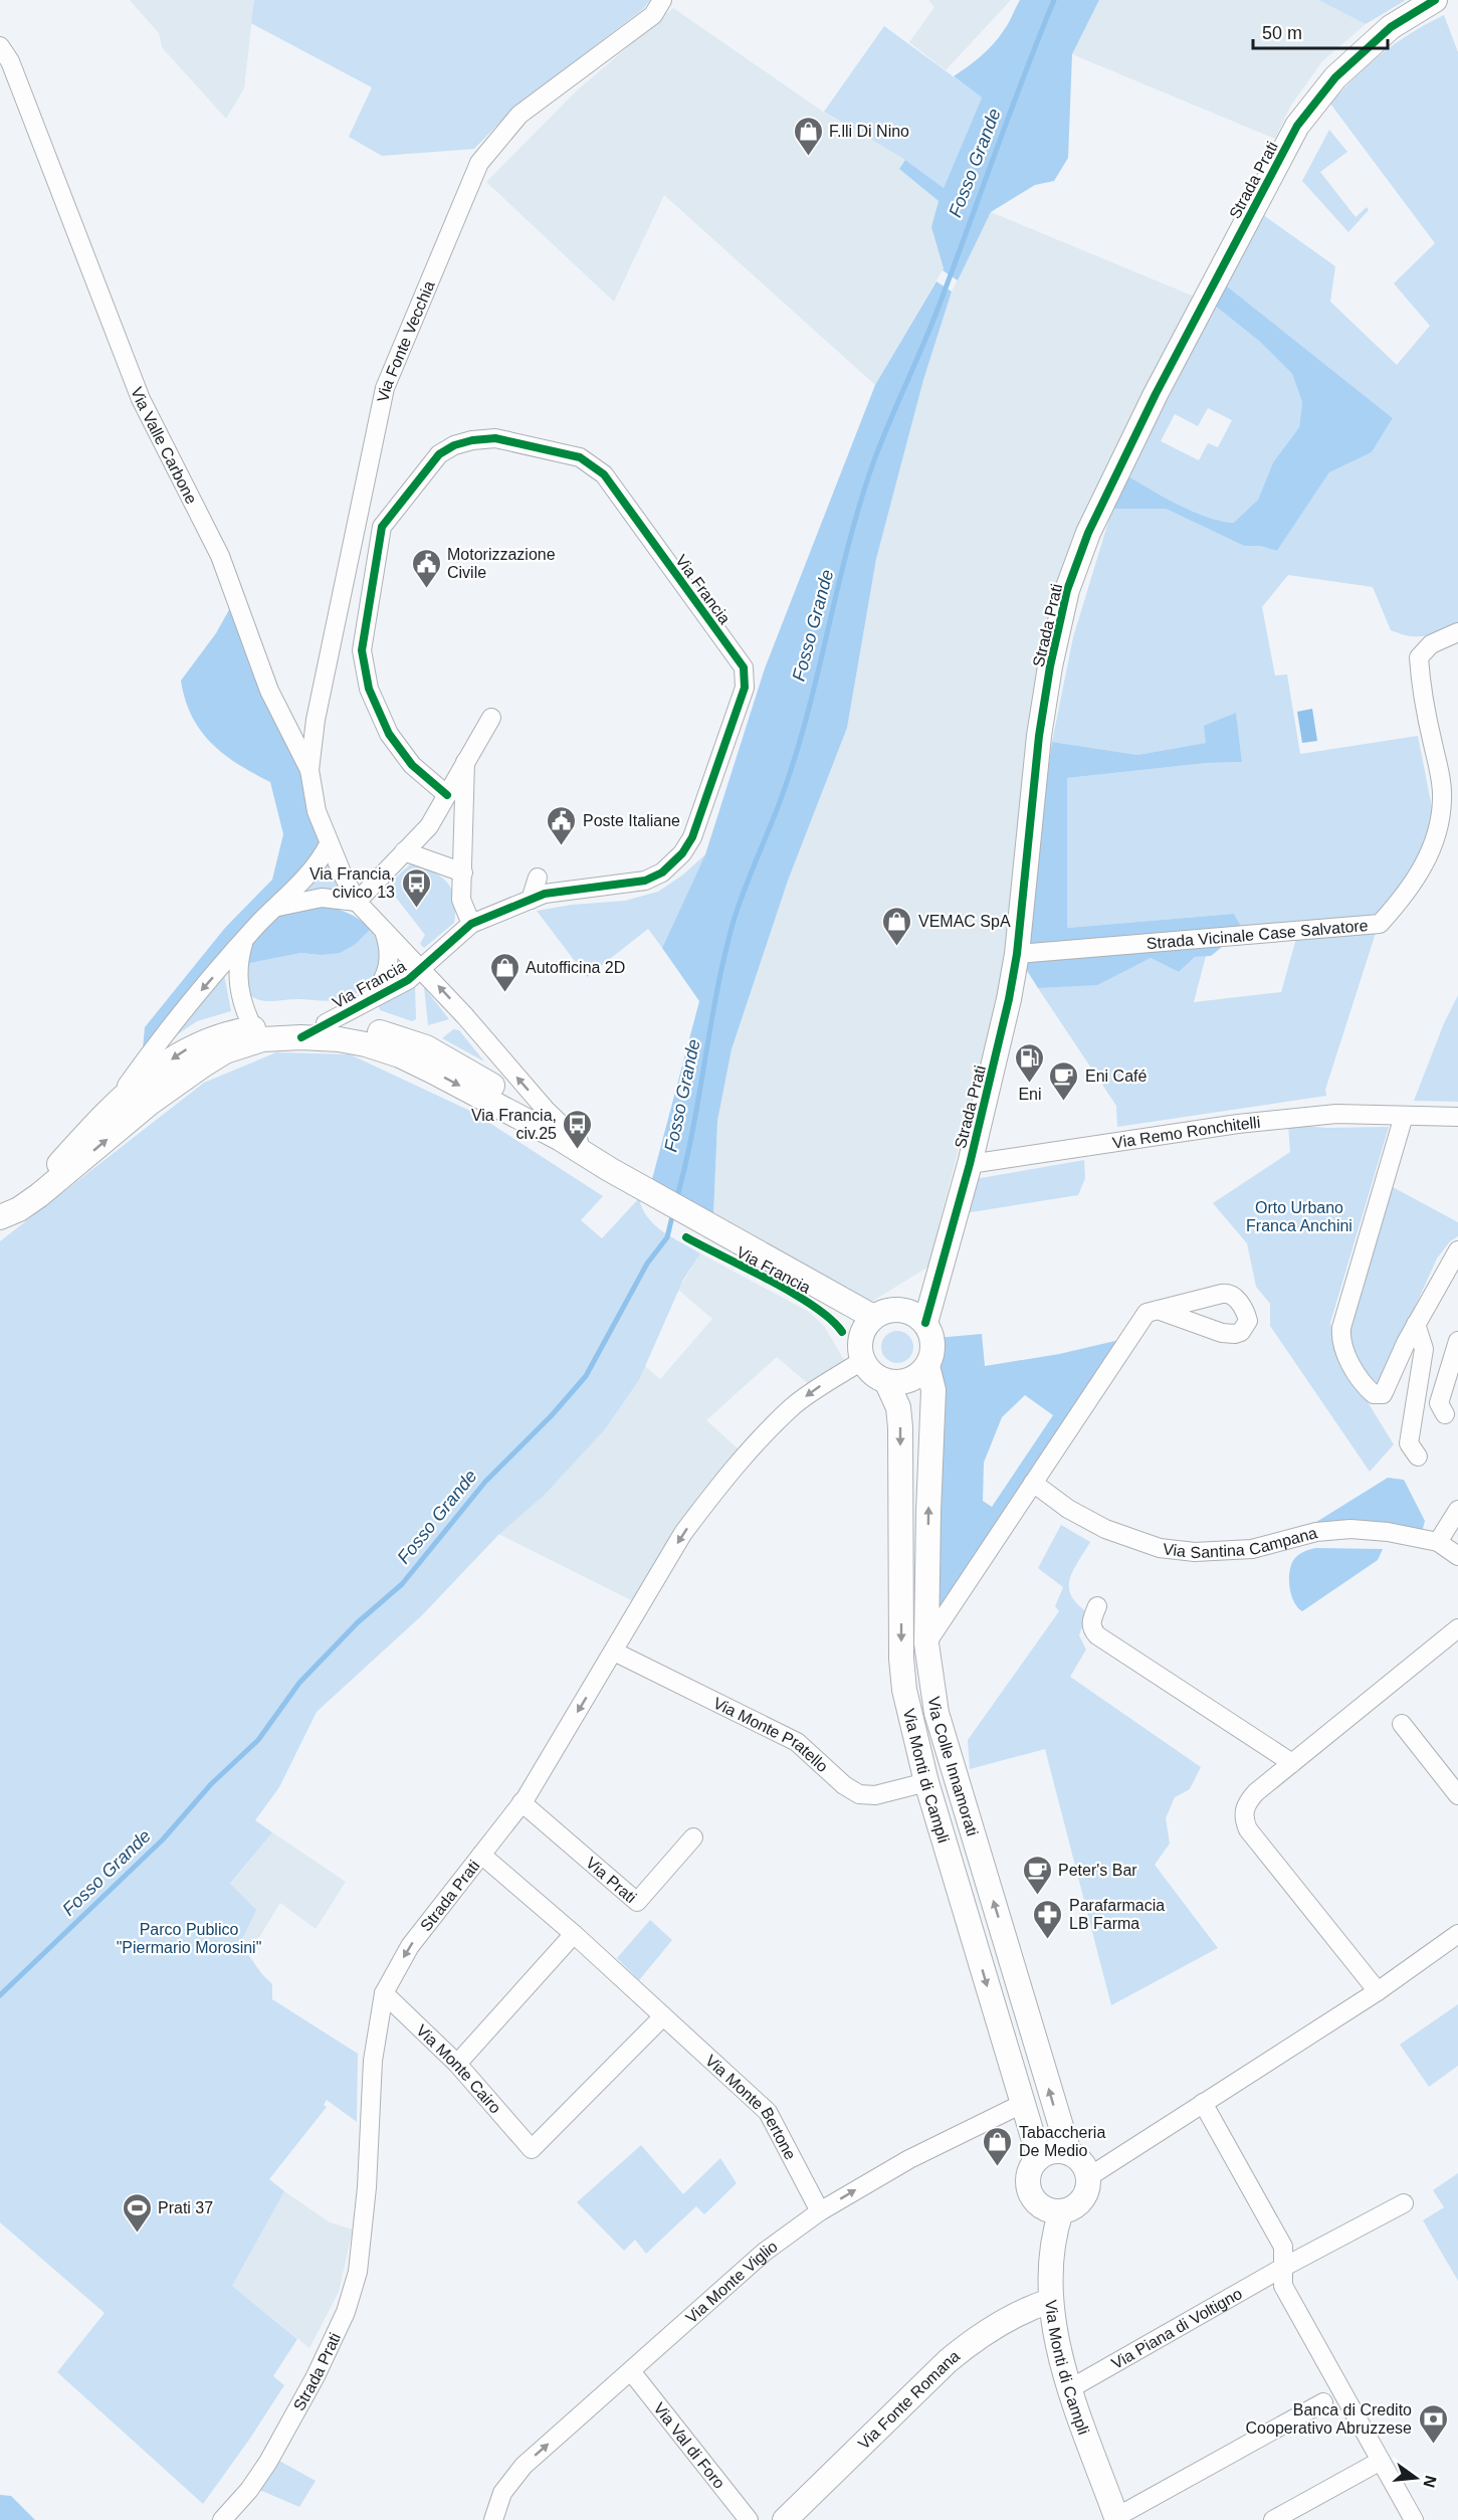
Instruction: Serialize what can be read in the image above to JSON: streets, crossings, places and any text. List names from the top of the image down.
{
  "streets": {
    "street": [
      "Strada Prati",
      "Via Fonte Vecchia",
      "Via Valle Carbone",
      "Via Francia",
      "Strada Vicinale Case Salvatore",
      "Via Remo Ronchitelli",
      "Via Santina Campana",
      "Via Monte Pratello",
      "Via Colle Innamorati",
      "Via Monti di Campli",
      "Via Prati",
      "Via Monte Cairo",
      "Via Monte Bertone",
      "Via Monte Viglio",
      "Via Piana di Voltigno",
      "Via Fonte Romana",
      "Via Val di Foro"
    ]
  },
  "crossings": [
    ["Strada Prati", "Via Francia"],
    ["Strada Prati", "Strada Vicinale Case Salvatore"],
    ["Strada Prati", "Via Remo Ronchitelli"],
    ["Strada Prati", "Via Monte Pratello"],
    ["Strada Prati", "Via Colle Innamorati"],
    ["Strada Prati", "Via Monti di Campli"],
    ["Strada Prati", "Via Prati"],
    ["Strada Prati", "Via Monte Cairo"],
    ["Strada Prati", "Via Monte Bertone"],
    ["Via Fonte Vecchia", "Via Valle Carbone"],
    ["Via Valle Carbone", "Via Francia"],
    ["Via Francia", "Via Colle Innamorati"],
    ["Via Francia", "Via Monti di Campli"],
    ["Via Monte Pratello", "Via Monti di Campli"],
    ["Via Colle Innamorati", "Via Monti di Campli"],
    ["Via Monti di Campli", "Via Monte Viglio"],
    ["Via Monti di Campli", "Via Piana di Voltigno"],
    ["Via Monti di Campli", "Via Fonte Romana"],
    ["Via Monte Cairo", "Via Monte Bertone"],
    ["Via Monte Bertone", "Via Monte Viglio"],
    ["Via Monte Viglio", "Via Val di Foro"]
  ],
  "one_way": ["Via Colle Innamorati", "Via Monti di Campli", "Via Monte Viglio"],
  "water": ["Fosso Grande"],
  "parks": ["Orto Urbano Franca Anchini", "Parco Publico \"Piermario Morosini\""],
  "places": {
    "shop": [
      "F.lli Di Nino",
      "VEMAC SpA",
      "Autofficina 2D",
      "Tabaccheria De Medio"
    ],
    "public building": ["Motorizzazione Civile", "Poste Italiane"],
    "bus stop": ["Via Francia, civico 13", "Via Francia, civ.25"],
    "fuel station": ["Eni"],
    "cafe": ["Eni Café", "Peter's Bar"],
    "pharmacy": ["Parafarmacia LB Farma"],
    "sports": ["Prati 37"],
    "bank": ["Banca di Credito Cooperativo Abruzzese"]
  },
  "scale_bar": "50 m",
  "north": "right"
}
